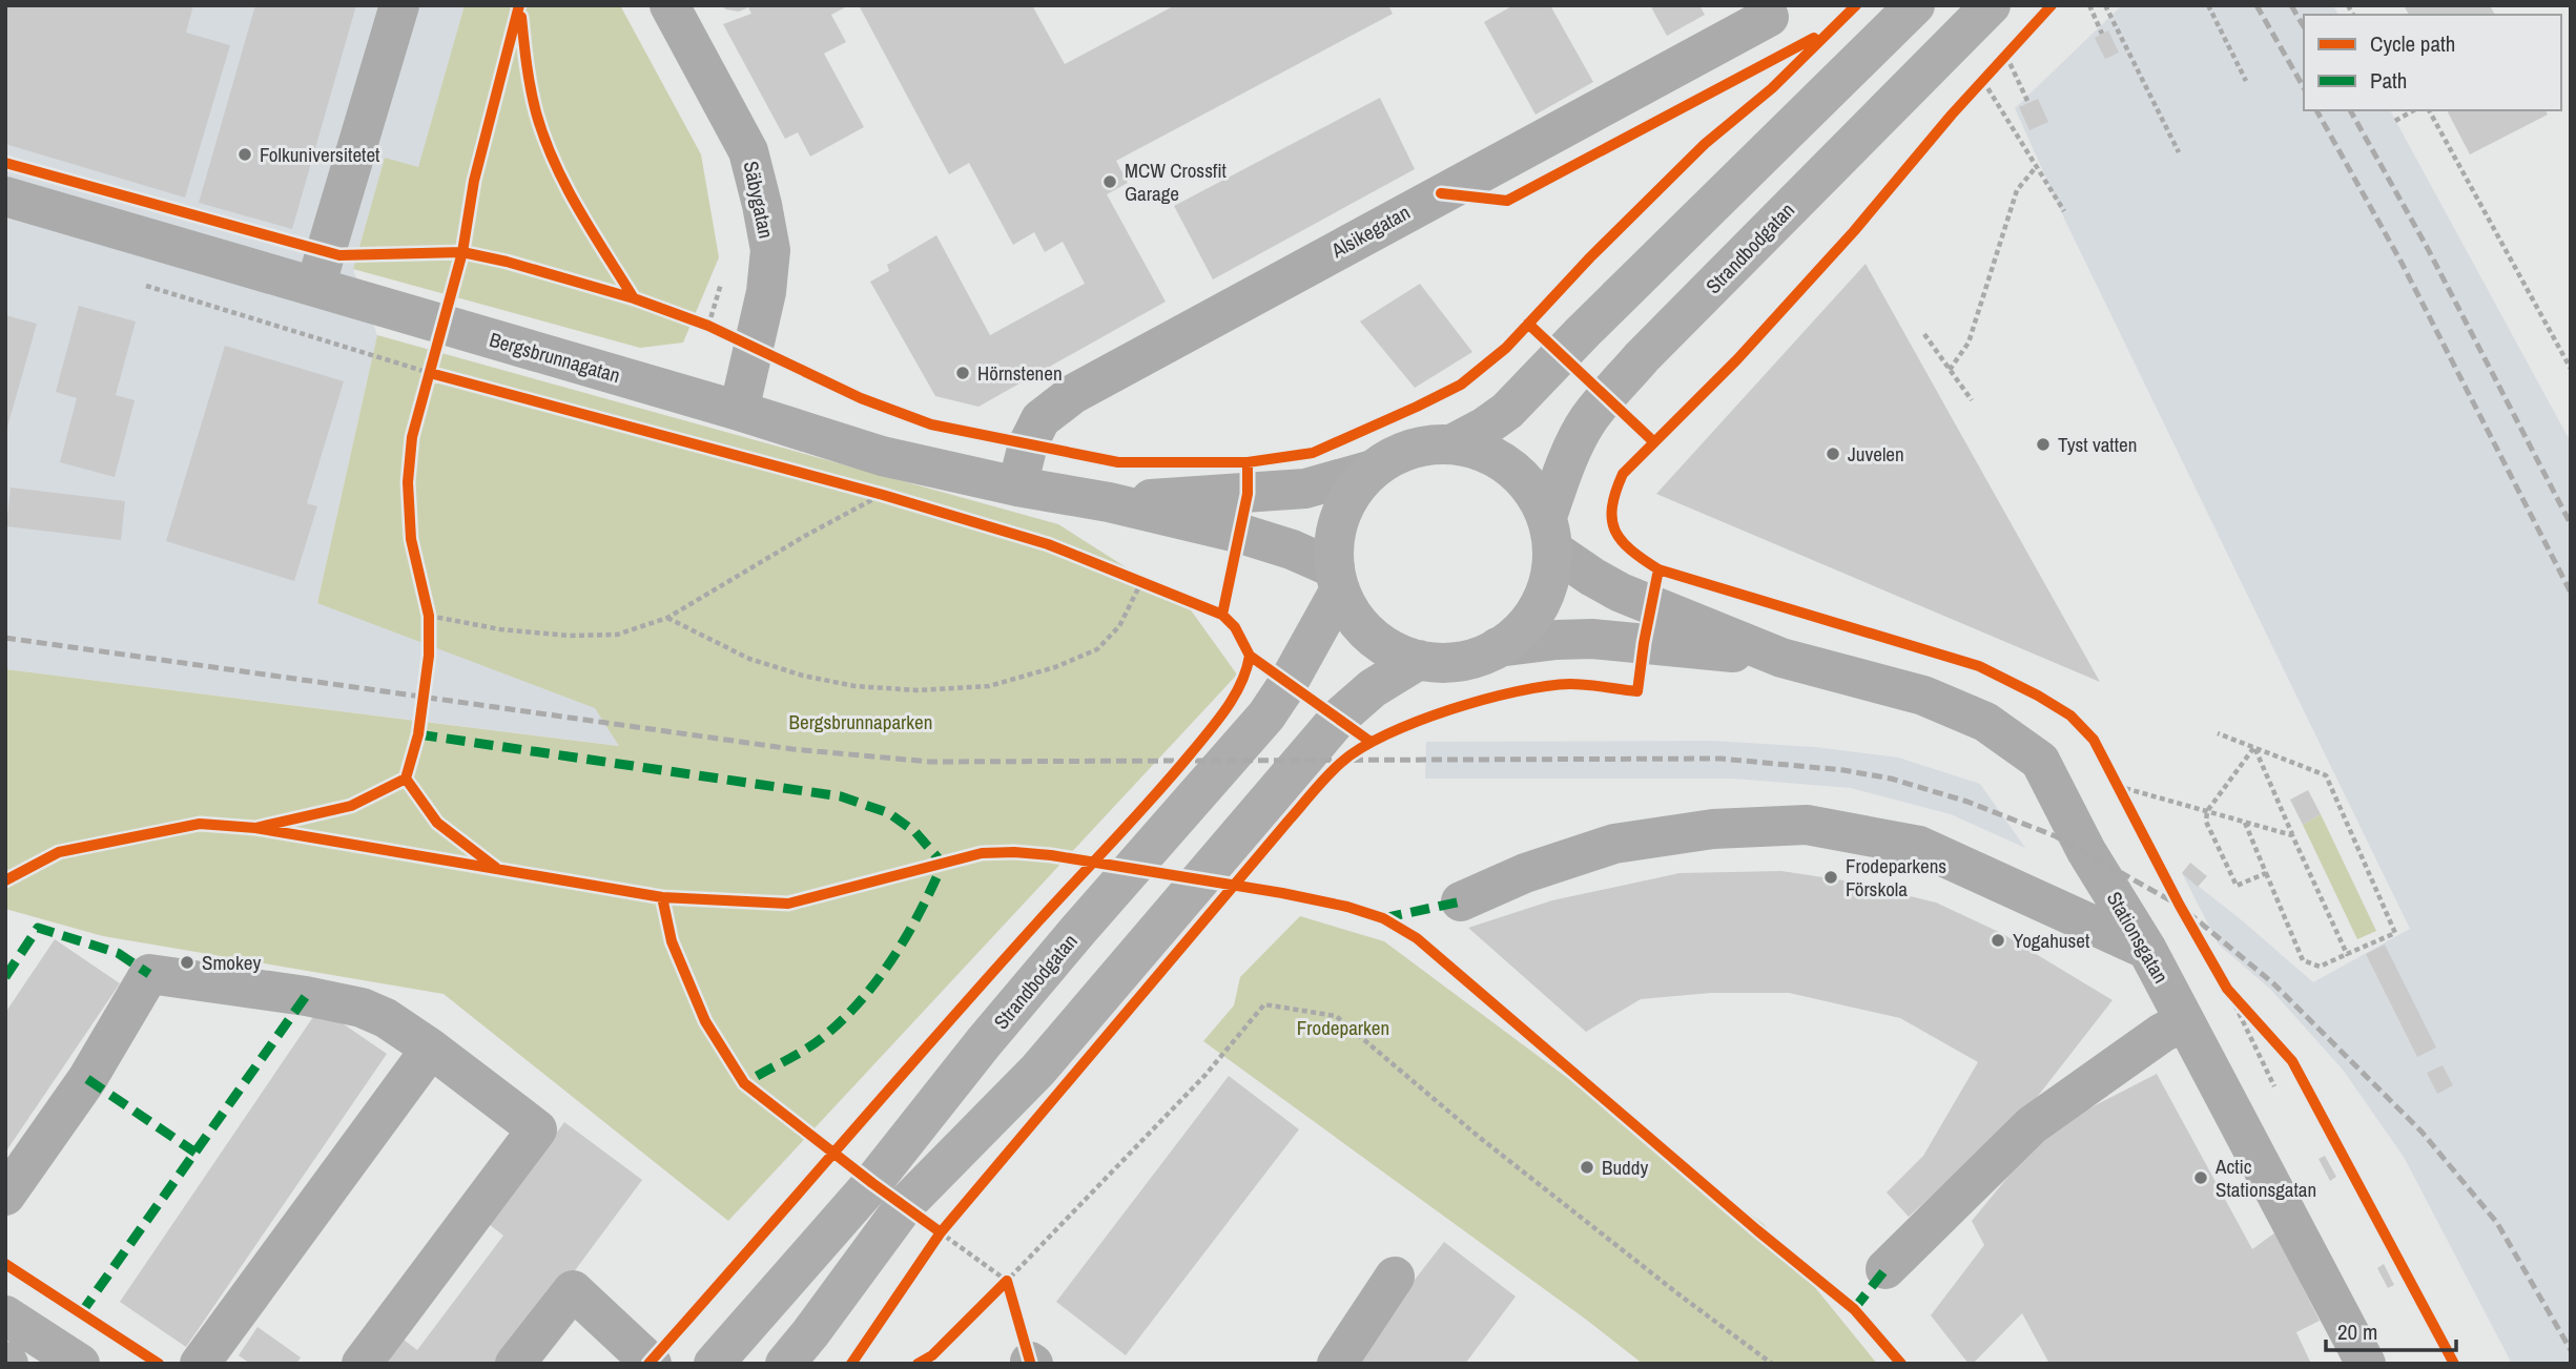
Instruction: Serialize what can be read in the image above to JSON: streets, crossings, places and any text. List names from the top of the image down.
{
  "streets": {
    "main road": ["Strandbodgatan"],
    "street": [
      "Säbygatan",
      "Alsikegatan",
      "Bergsbrunnagatan",
      "Stationsgatan"
    ]
  },
  "crossings": [
    ["Säbygatan", "Bergsbrunnagatan"],
    ["Alsikegatan", "Bergsbrunnagatan"],
    ["Strandbodgatan", "Bergsbrunnagatan"],
    ["Strandbodgatan", "Stationsgatan"],
    ["Bergsbrunnagatan", "Stationsgatan"]
  ],
  "parks": ["Bergsbrunnaparken", "Frodeparken"],
  "places": [
    "Folkuniversitetet",
    "MCW Crossfit Garage",
    "Hörnstenen",
    "Tyst vatten",
    "Juvelen",
    "Frodeparkens Förskola",
    "Yogahuset",
    "Smokey",
    "Buddy",
    "Actic Stationsgatan"
  ],
  "legend": ["Cycle path", "Path"],
  "scale_bar": "20 m"
}
